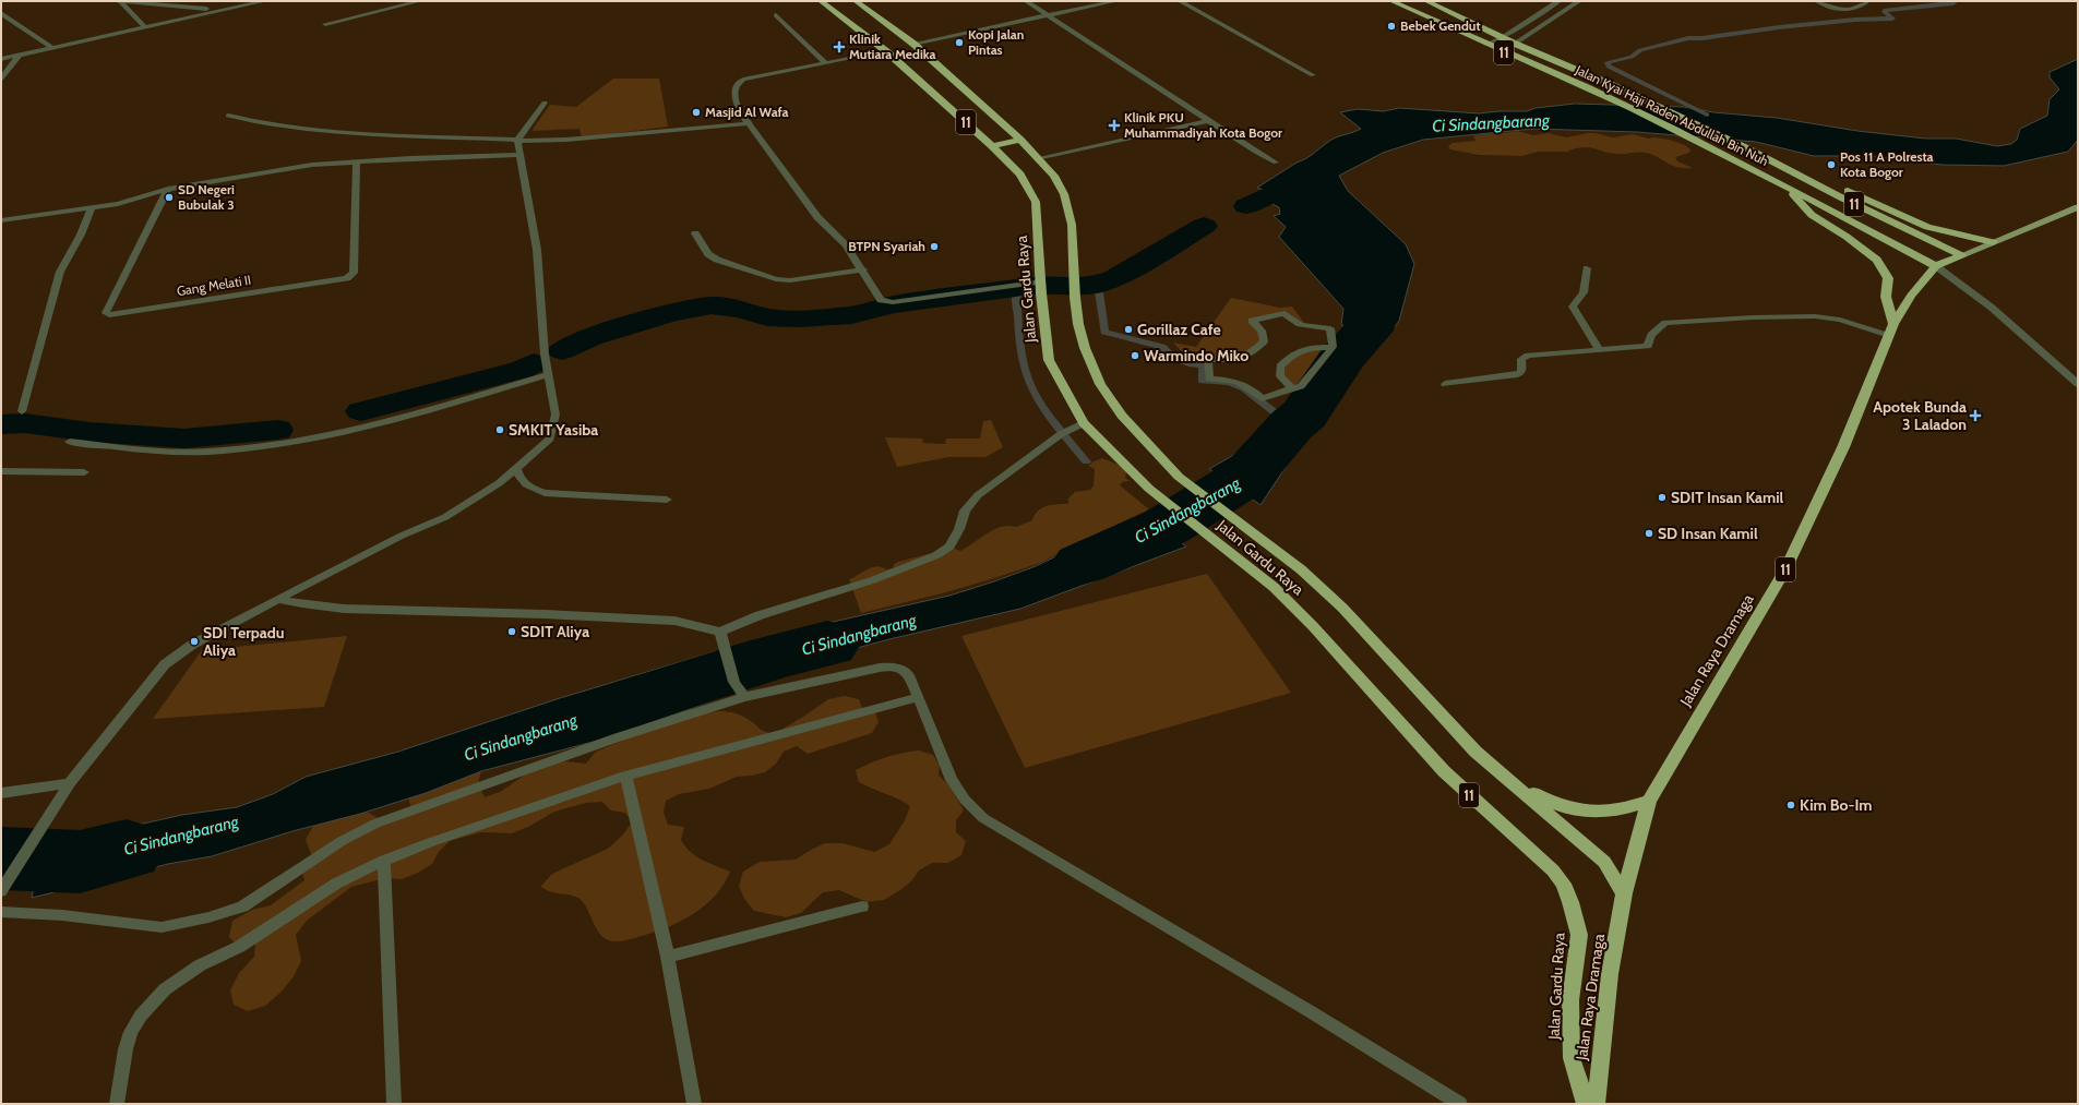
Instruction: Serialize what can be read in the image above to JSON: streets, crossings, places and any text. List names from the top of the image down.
{
  "streets": {
    "highway": [
      "11",
      "Jalan Kyai Haji Raden Abdullah Bin Nuh",
      "Jalan Gardu Raya",
      "Jalan Raya Dramaga"
    ],
    "street": ["Gang Melati II"]
  },
  "crossings": [
    ["11", "Jalan Kyai Haji Raden Abdullah Bin Nuh"],
    ["11", "Jalan Gardu Raya"],
    ["11", "Jalan Raya Dramaga"],
    ["Jalan Kyai Haji Raden Abdullah Bin Nuh", "Jalan Raya Dramaga"]
  ],
  "water": ["Ci Sindangbarang"],
  "places": {
    "other": [
      "Bebek Gendut",
      "Kopi Jalan Pintas",
      "Masjid Al Wafa",
      "Pos 11 A Polresta Kota Bogor",
      "SD Negeri Bubulak 3",
      "BTPN Syariah",
      "Gorillaz Cafe",
      "Warmindo Miko",
      "SMKIT Yasiba",
      "SDIT Insan Kamil",
      "SD Insan Kamil",
      "SDIT Aliya",
      "SDI Terpadu Aliya",
      "Kim Bo-Im"
    ],
    "health": ["Klinik Mutiara Medika", "Klinik PKU Muhammadiyah Kota Bogor", "Apotek Bunda 3 Laladon"]
  }
}
